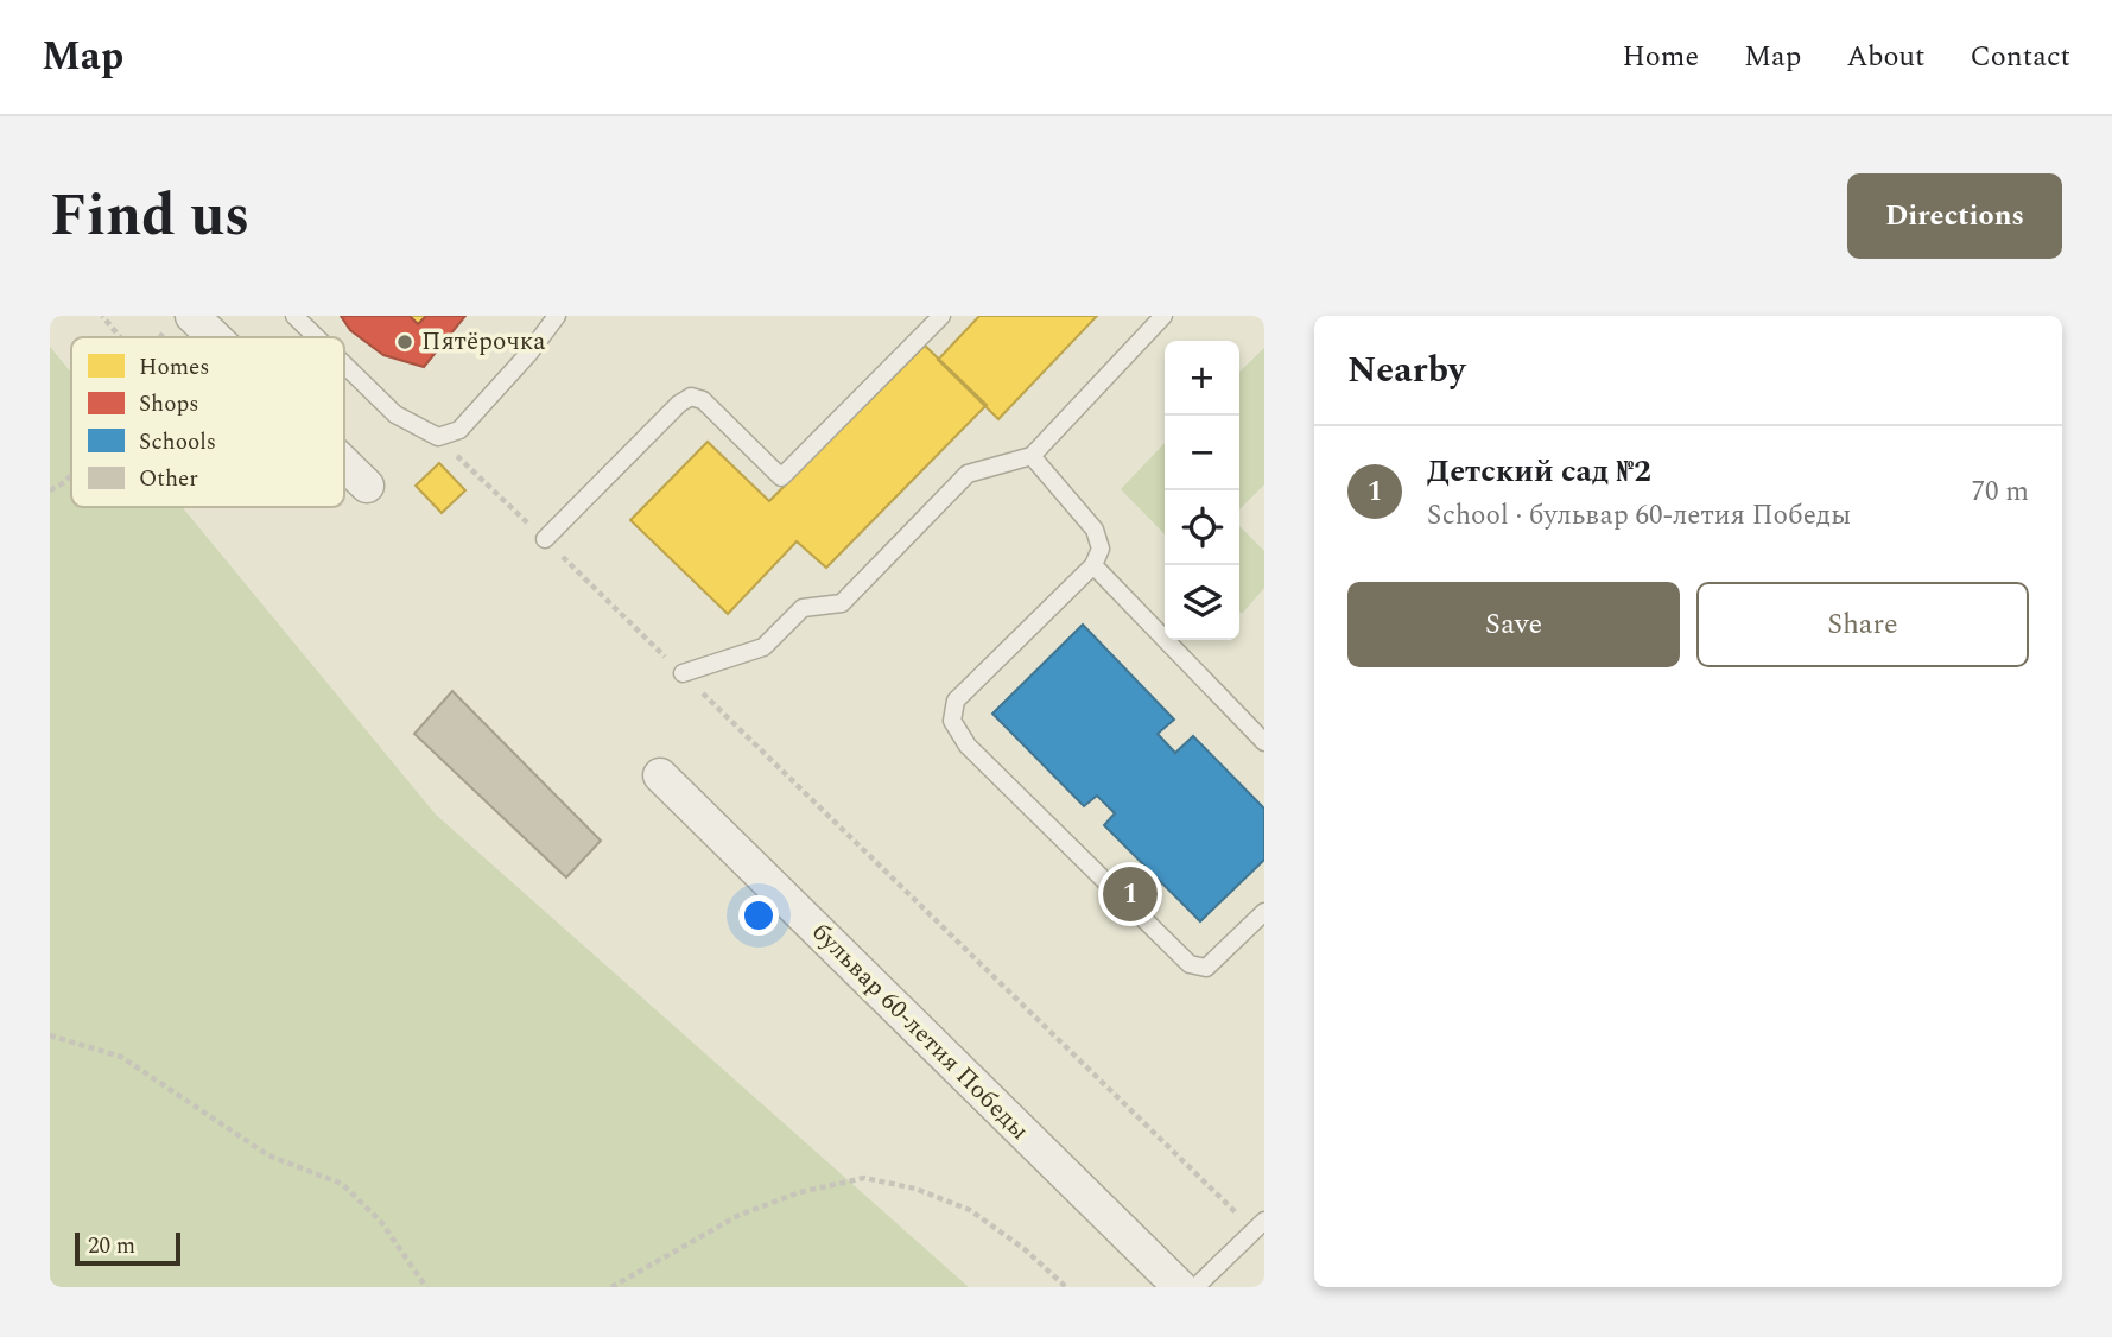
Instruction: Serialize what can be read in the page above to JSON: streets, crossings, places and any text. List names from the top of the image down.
{
  "streets": {
    "street": ["бульвар 60-летия Победы"]
  },
  "places": ["Пятёрочка"],
  "legend": [
    "Homes",
    "Shops",
    "Schools",
    "Other"
  ],
  "scale_bar": "20 m",
  "page": {
    "header": "Map",
    "nav": [
      "Home",
      "Map",
      "About",
      "Contact"
    ],
    "title": "Find us",
    "buttons": [
      "Directions",
      ["Save", "Share"]
    ],
    "heading": "Nearby",
    "map_buttons": ["+", "−"],
    "list": [
      {
        "mark": "1",
        "name": "Детский сад №2",
        "note": "School · бульвар 60-летия Победы",
        "value": "70 m"
      }
    ],
    "pins": "1",
    "scale": "20 m"
  }
}
